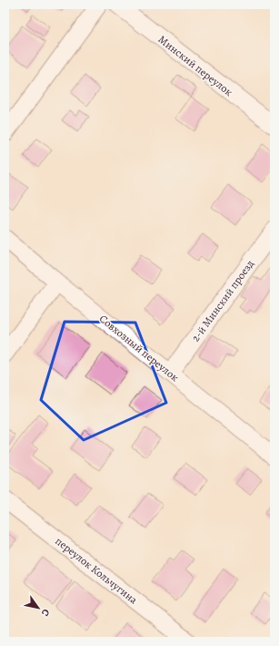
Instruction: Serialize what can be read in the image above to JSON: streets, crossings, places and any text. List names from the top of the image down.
{
  "streets": {
    "street": [
      "Минский переулок",
      "2-й Минский проезд",
      "Совхозный переулок",
      "переулок Кольчугина"
    ]
  },
  "crossings": [
    ["2-й Минский проезд", "Совхозный переулок"]
  ],
  "north": "bottom right"
}
